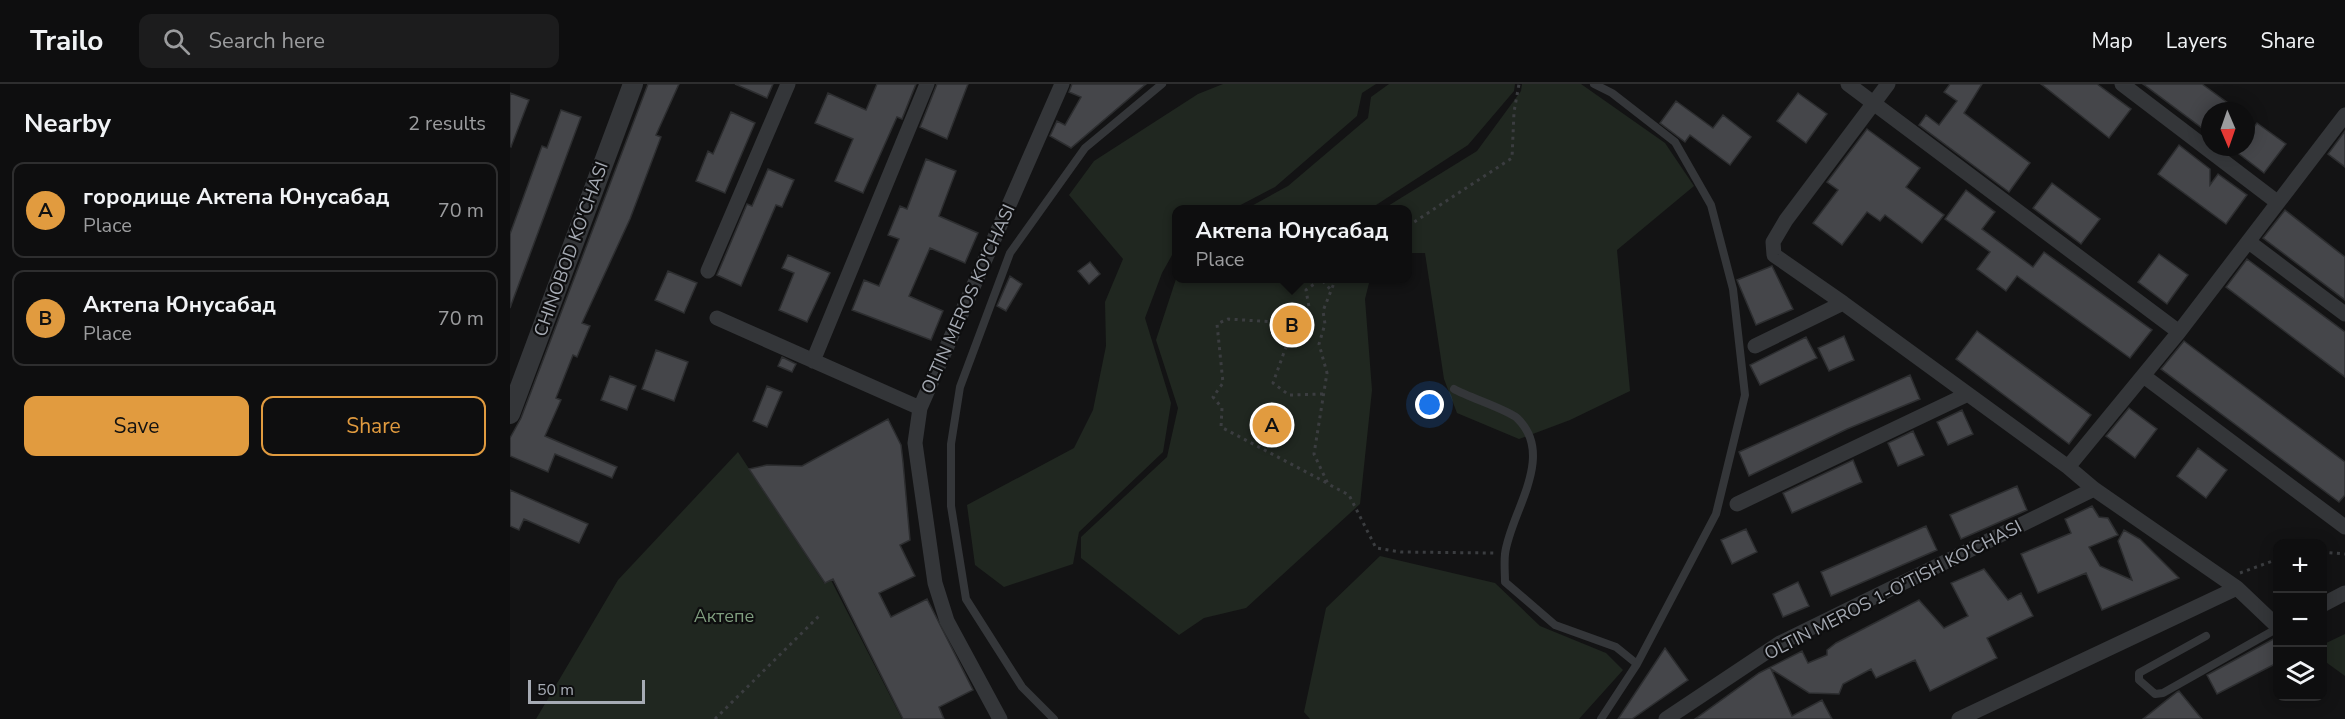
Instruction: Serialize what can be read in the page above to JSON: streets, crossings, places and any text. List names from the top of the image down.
{
  "streets": {
    "street": ["CHINOBOD KO'CHASI", "OLTIN MEROS KO'CHASI", "OLTIN MEROS 1-O'TISH KO'CHASI"]
  },
  "parks": ["Актепе"],
  "scale_bar": "50 m",
  "north": "bottom",
  "page": {
    "header": "Trailo",
    "search": "Search here",
    "nav": ["Map", "Layers", "Share"],
    "heading": ["Nearby", "2 results"],
    "list": [
      {
        "mark": "A",
        "name": "городище Актепа Юнусабад",
        "note": "Place",
        "value": "70 m"
      },
      {
        "mark": "B",
        "name": "Актепа Юнусабад",
        "note": "Place",
        "value": "70 m"
      }
    ],
    "popup": ["Актепа Юнусабад", "Place"],
    "pins": ["B", "A"],
    "buttons": ["Save", "Share"],
    "map_buttons": ["+", "−"],
    "scale": "50 m"
  }
}
